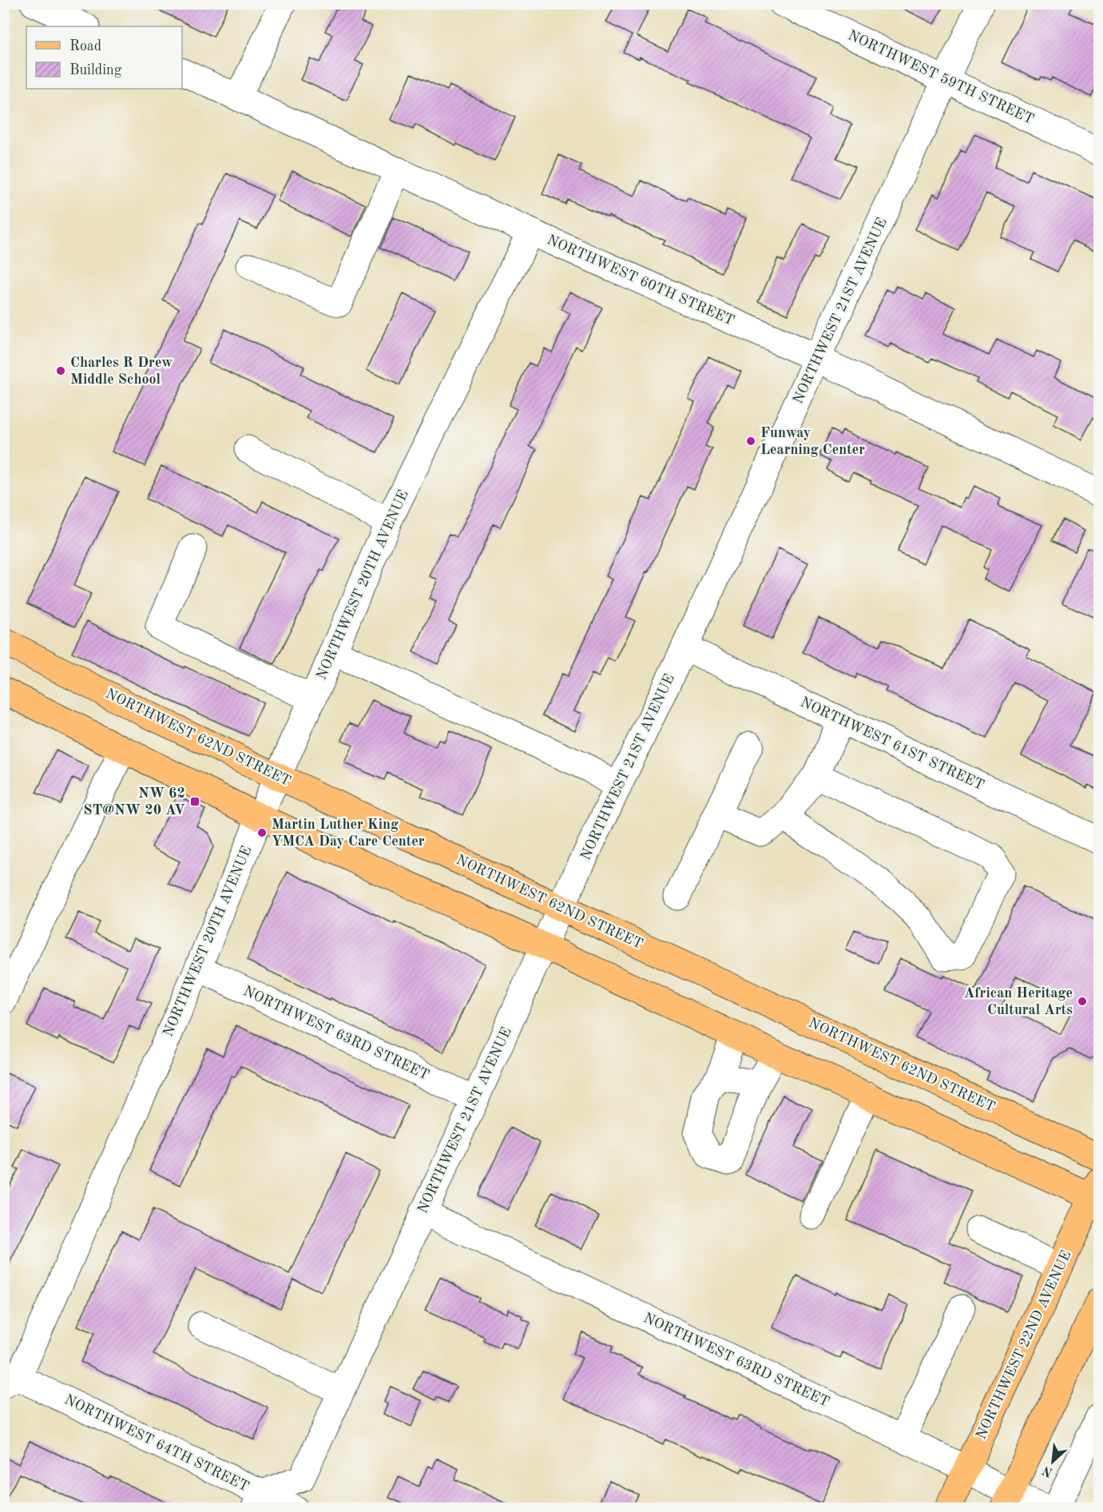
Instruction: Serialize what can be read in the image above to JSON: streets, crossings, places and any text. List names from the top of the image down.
{
  "streets": {
    "main road": ["NORTHWEST 62ND STREET", "NORTHWEST 22ND AVENUE"],
    "street": [
      "NORTHWEST 59TH STREET",
      "NORTHWEST 60TH STREET",
      "NORTHWEST 21ST AVENUE",
      "NORTHWEST 20TH AVENUE",
      "NORTHWEST 61ST STREET",
      "NORTHWEST 63RD STREET",
      "NORTHWEST 64TH STREET"
    ]
  },
  "crossings": [
    ["NORTHWEST 59TH STREET", "NORTHWEST 21ST AVENUE"],
    ["NORTHWEST 60TH STREET", "NORTHWEST 21ST AVENUE"],
    ["NORTHWEST 60TH STREET", "NORTHWEST 20TH AVENUE"],
    ["NORTHWEST 21ST AVENUE", "NORTHWEST 62ND STREET"],
    ["NORTHWEST 21ST AVENUE", "NORTHWEST 61ST STREET"],
    ["NORTHWEST 21ST AVENUE", "NORTHWEST 63RD STREET"],
    ["NORTHWEST 21ST AVENUE", "NORTHWEST 64TH STREET"],
    ["NORTHWEST 20TH AVENUE", "NORTHWEST 62ND STREET"],
    ["NORTHWEST 20TH AVENUE", "NORTHWEST 63RD STREET"],
    ["NORTHWEST 20TH AVENUE", "NORTHWEST 64TH STREET"],
    ["NORTHWEST 63RD STREET", "NORTHWEST 22ND AVENUE"]
  ],
  "places": {
    "other": [
      "Charles R Drew Middle School",
      "Funway Learning Center",
      "Martin Luther King YMCA Day Care Center",
      "African Heritage Cultural Arts"
    ],
    "transit": ["NW 62 ST@NW 20 AV"]
  },
  "legend": ["Road", "Building"],
  "north": "bottom left"
}
